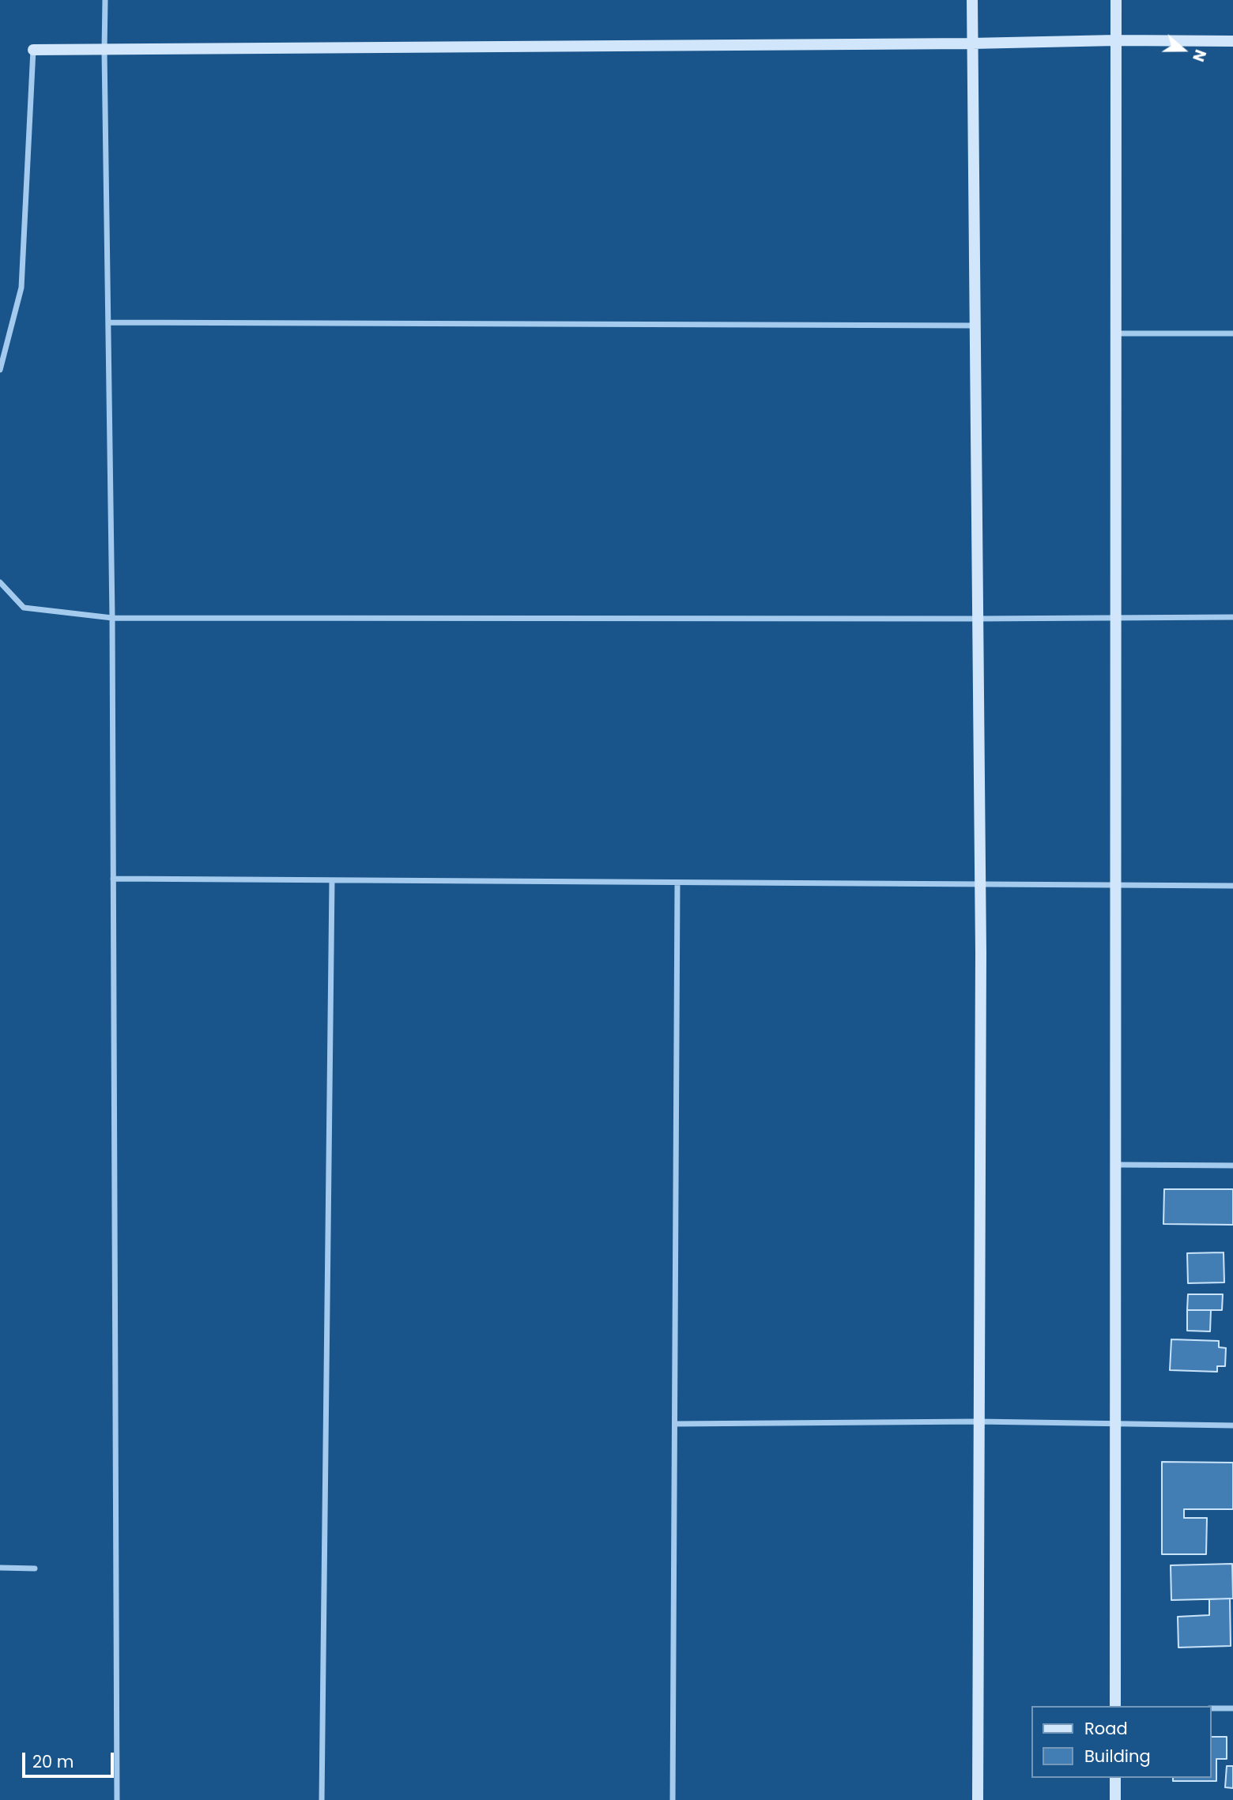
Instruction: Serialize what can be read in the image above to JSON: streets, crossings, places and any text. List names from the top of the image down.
{
  "legend": ["Road", "Building"],
  "scale_bar": "20 m",
  "north": "right"
}
